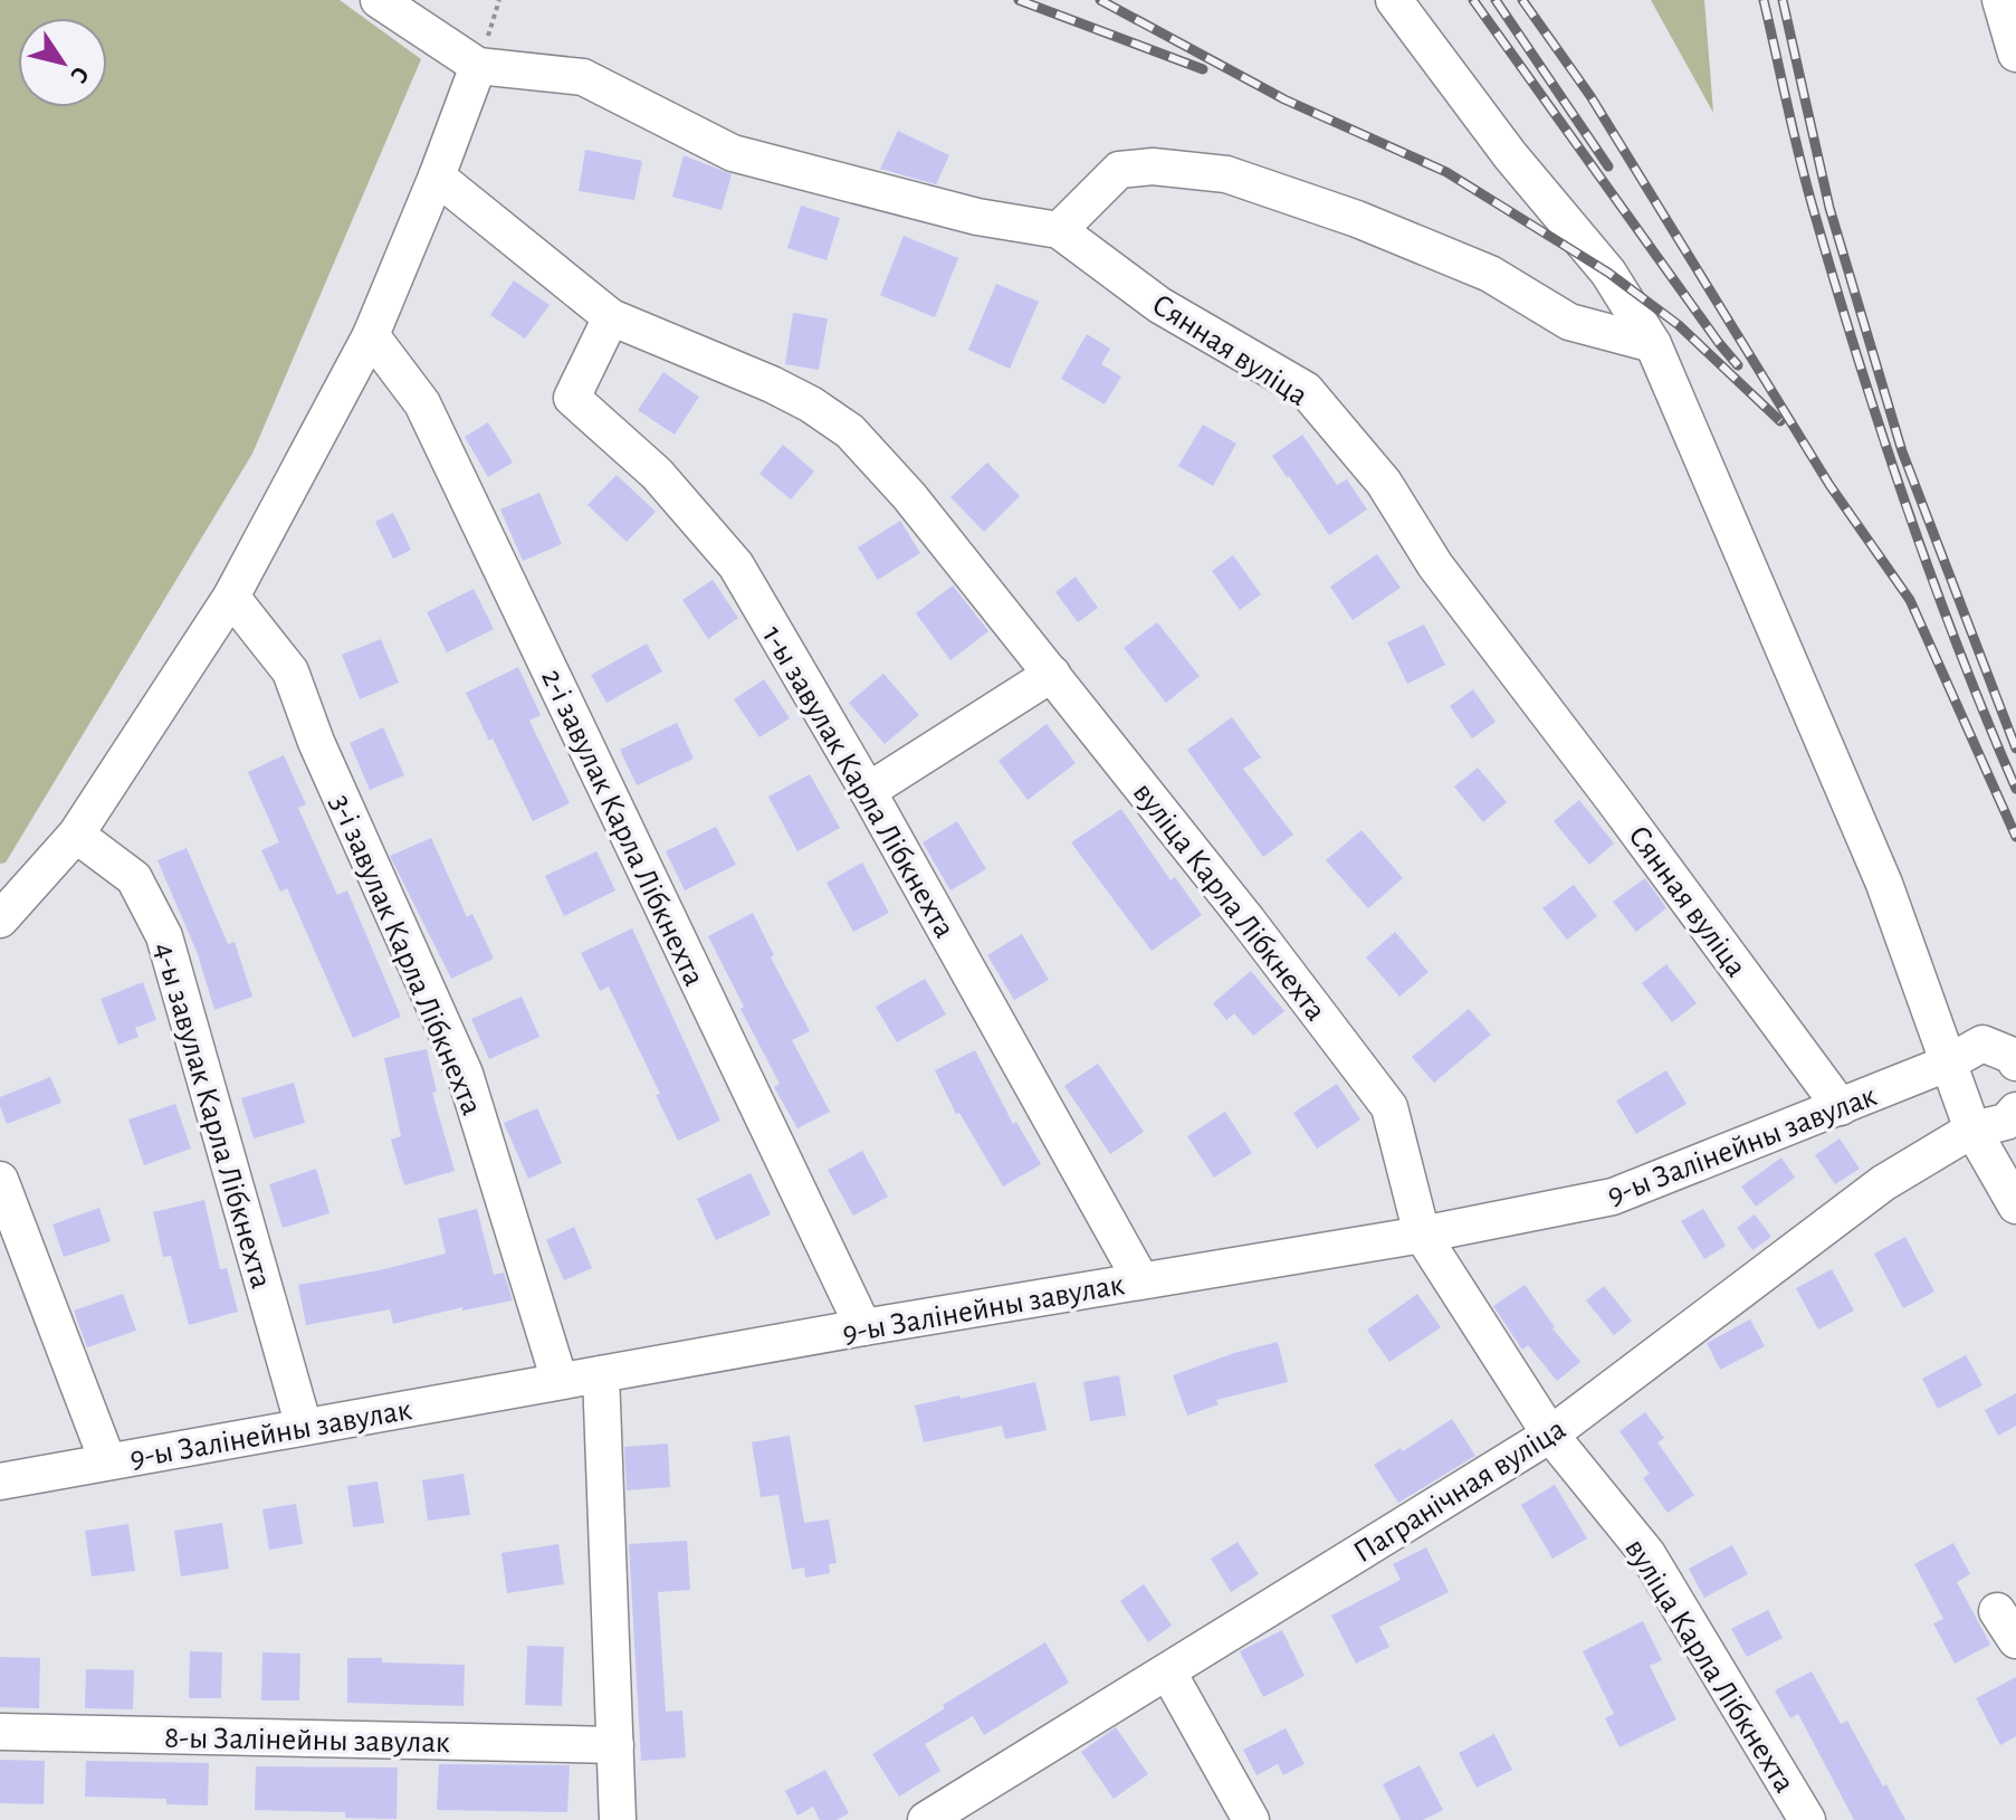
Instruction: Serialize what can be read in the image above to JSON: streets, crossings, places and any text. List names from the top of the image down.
{
  "streets": {
    "street": [
      "Сянная вуліца",
      "1-ы завулак Карла Лібкнехта",
      "2-і завулак Карла Лібкнехта",
      "вуліца Карла Лібкнехта",
      "3-і завулак Карла Лібкнехта",
      "4-ы завулак Карла Лібкнехта",
      "9-ы Залінейны завулак",
      "Пагранічная вуліца",
      "8-ы Залінейны завулак"
    ]
  },
  "crossings": [
    ["Сянная вуліца", "9-ы Залінейны завулак"],
    ["1-ы завулак Карла Лібкнехта", "вуліца Карла Лібкнехта"],
    ["1-ы завулак Карла Лібкнехта", "9-ы Залінейны завулак"],
    ["2-і завулак Карла Лібкнехта", "9-ы Залінейны завулак"],
    ["вуліца Карла Лібкнехта", "9-ы Залінейны завулак"],
    ["вуліца Карла Лібкнехта", "Пагранічная вуліца"],
    ["3-і завулак Карла Лібкнехта", "9-ы Залінейны завулак"],
    ["4-ы завулак Карла Лібкнехта", "9-ы Залінейны завулак"]
  ],
  "north": "bottom right"
}
